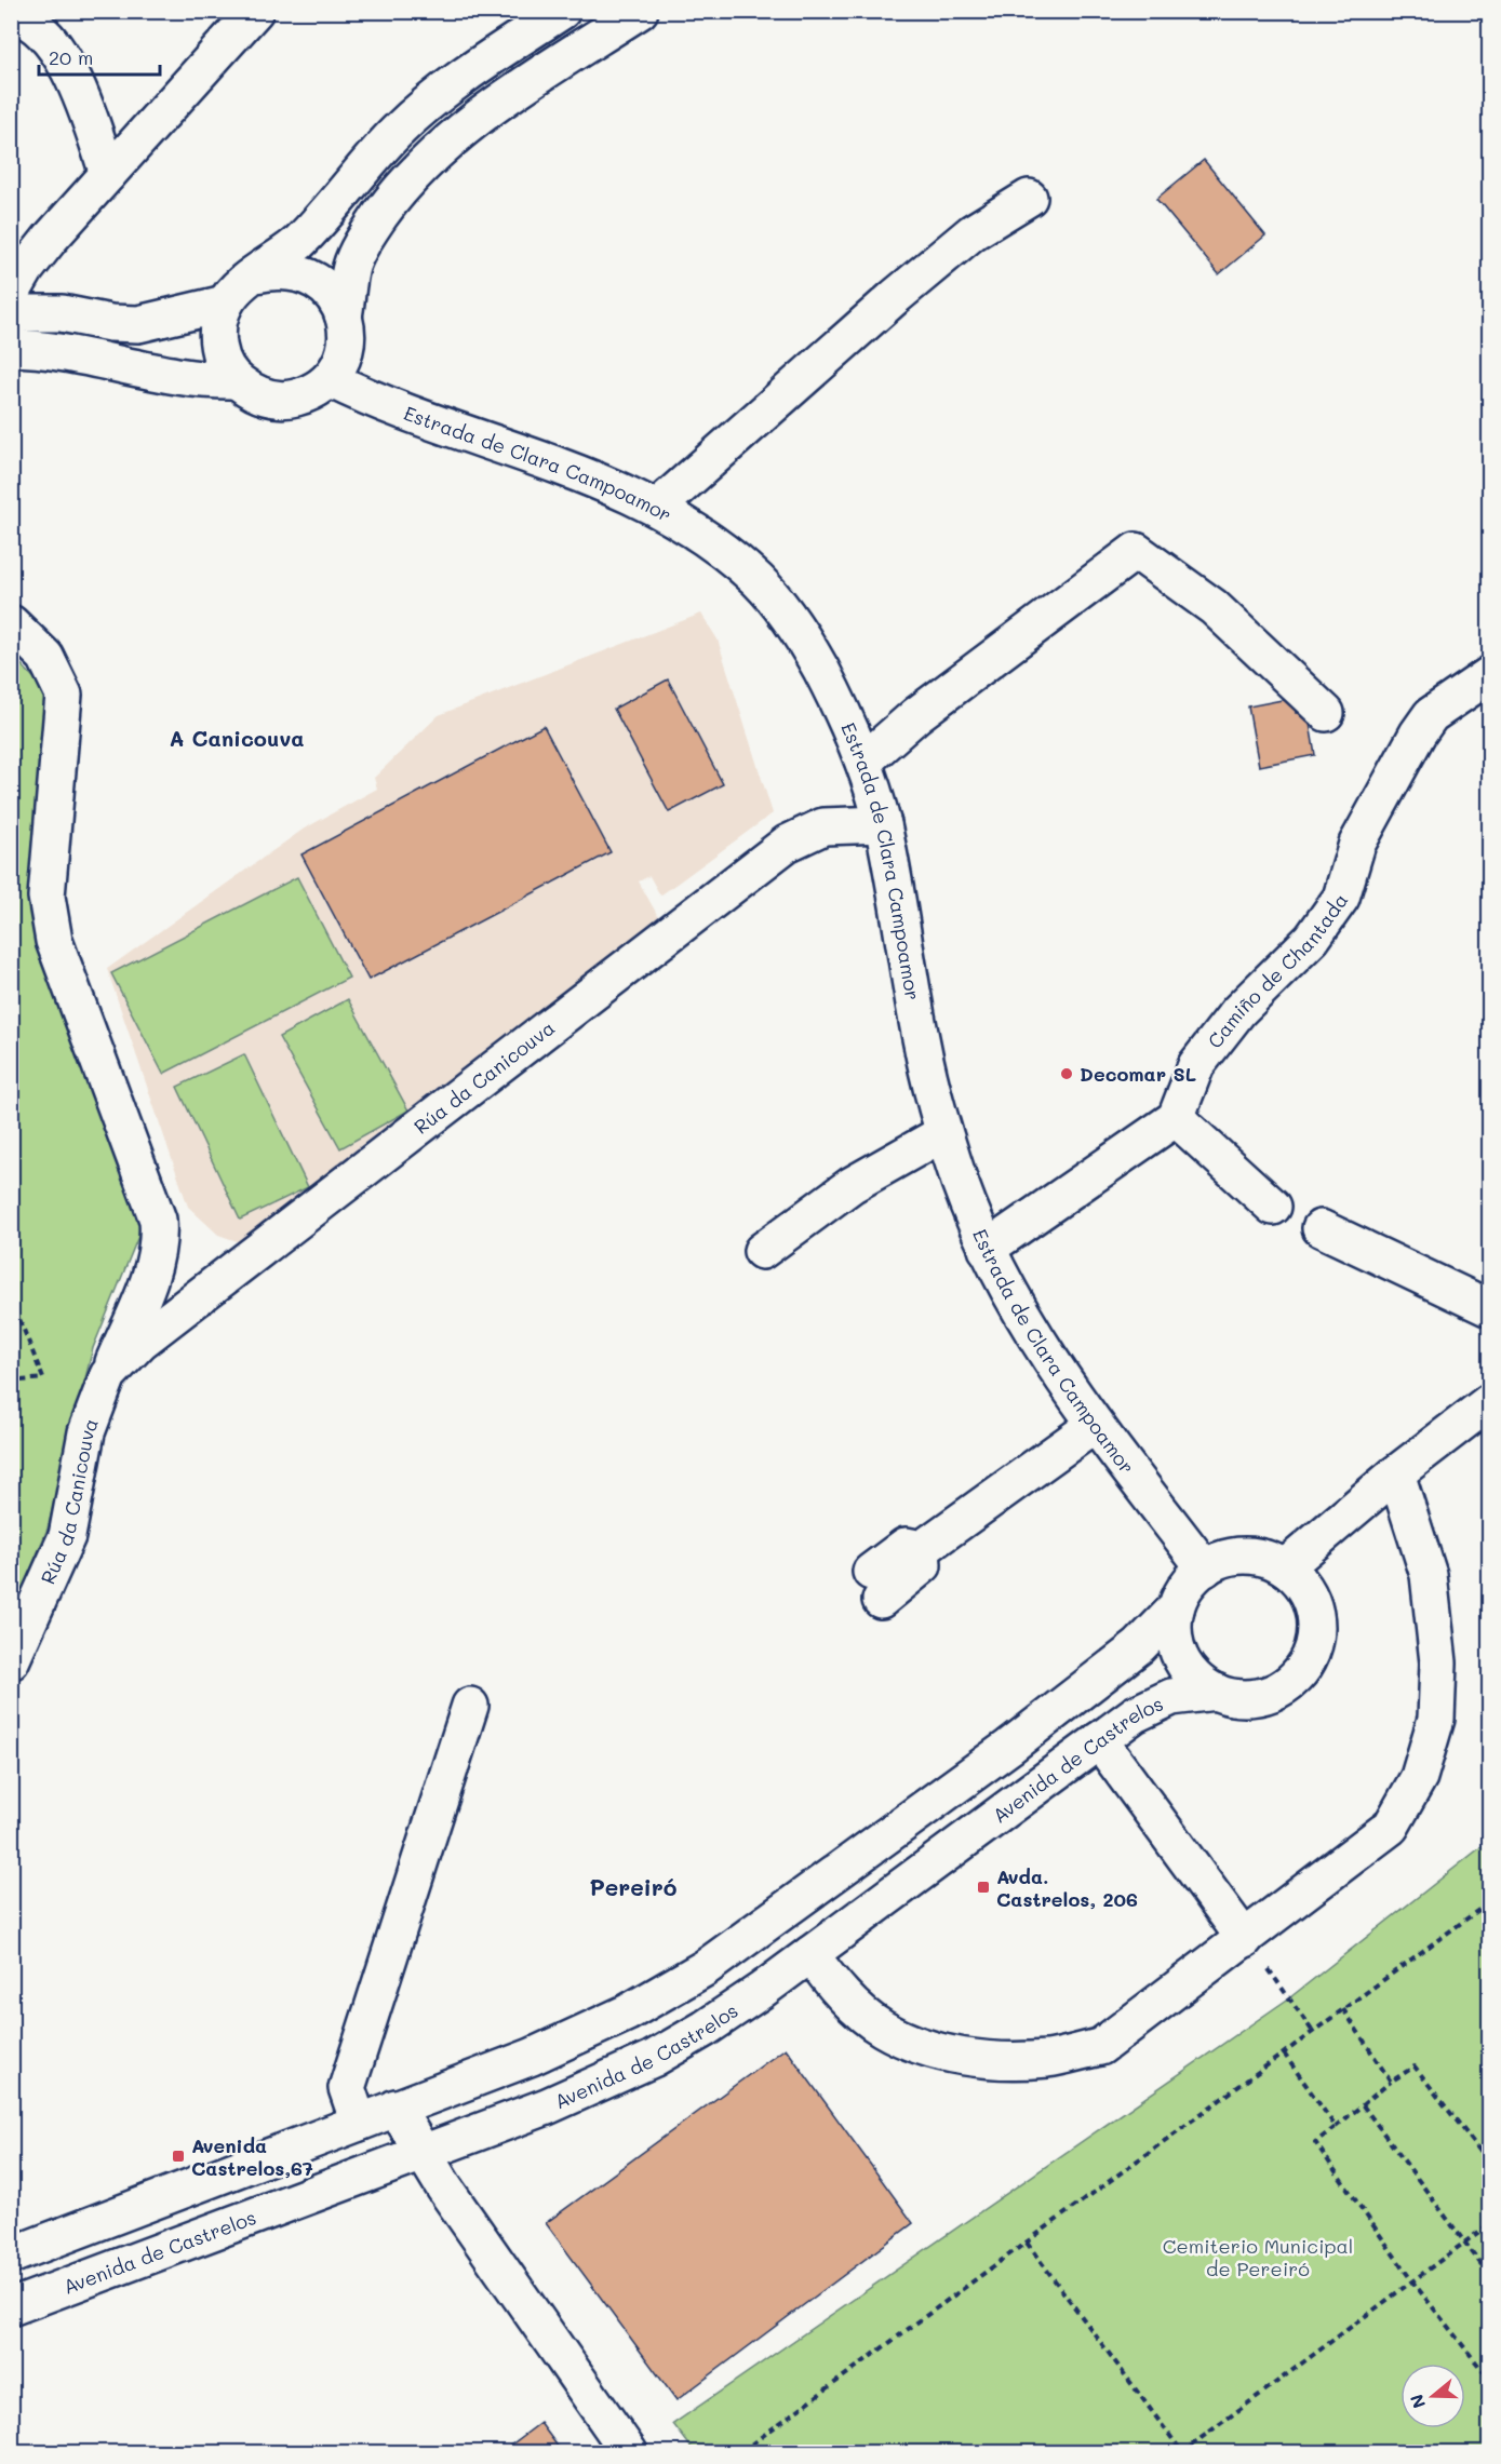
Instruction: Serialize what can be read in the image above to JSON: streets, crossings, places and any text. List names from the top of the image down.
{
  "streets": {
    "street": [
      "Estrada de Clara Campoamor",
      "Camiño de Chantada",
      "Rúa da Canicouva",
      "Avenida de Castrelos"
    ]
  },
  "crossings": [
    ["Estrada de Clara Campoamor", "Rúa da Canicouva"],
    ["Estrada de Clara Campoamor", "Avenida de Castrelos"]
  ],
  "districts": ["A Canicouva", "Pereiró"],
  "parks": ["Cemiterio Municipal de Pereiró"],
  "places": {
    "other": ["Decomar SL"],
    "transit": ["Avda. Castrelos, 206", "Avenida Castrelos,67"]
  },
  "scale_bar": "20 m",
  "north": "left"
}
